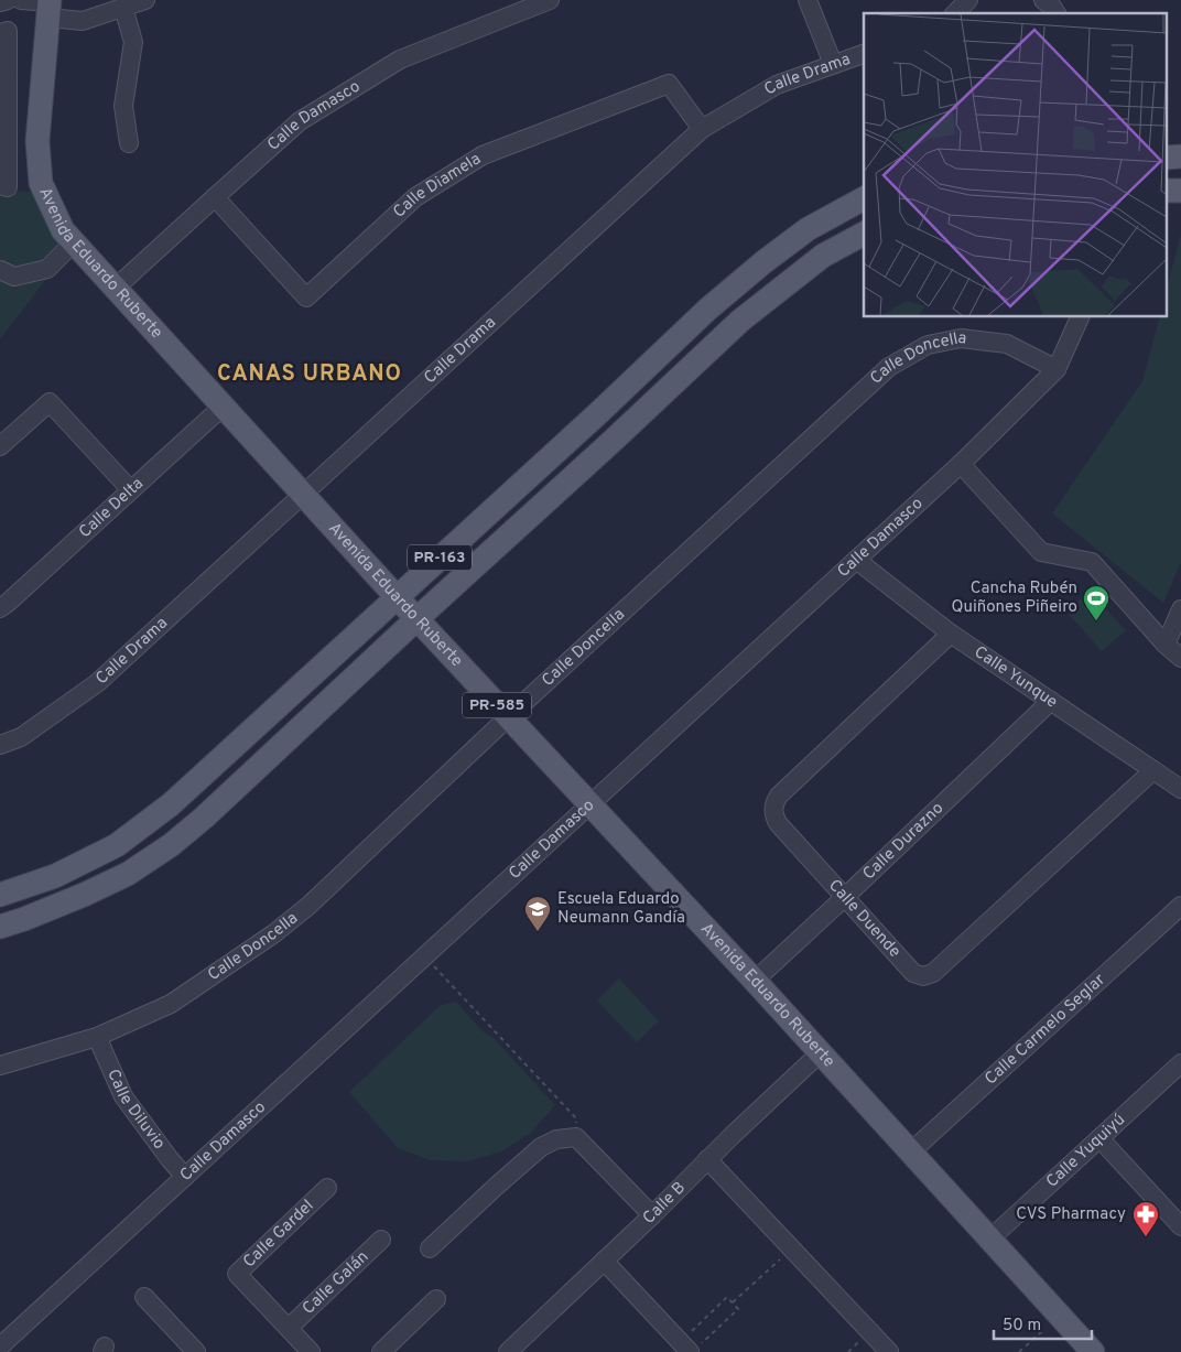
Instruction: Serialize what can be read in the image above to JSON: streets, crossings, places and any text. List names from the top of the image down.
{
  "streets": {
    "main road": ["Avenida Eduardo Ruberte", "PR-163", "PR-585"],
    "street": [
      "Calle Drama",
      "Calle Damasco",
      "Calle Diamela",
      "Calle Doncella",
      "Calle Delta",
      "Calle Yunque",
      "Calle Durazno",
      "Calle Duende",
      "Calle Carmelo Seglar",
      "Calle Diluvio",
      "Calle Yuquiyú",
      "Calle B",
      "Calle Gardel",
      "Calle Galán"
    ]
  },
  "crossings": [
    ["Calle Drama", "Calle Diamela"],
    ["Calle Drama", "Avenida Eduardo Ruberte"],
    ["Calle Damasco", "Calle Diamela"],
    ["Calle Damasco", "Avenida Eduardo Ruberte"],
    ["Calle Damasco", "Calle Doncella"],
    ["Calle Damasco", "Calle Yunque"],
    ["Calle Damasco", "Calle Diluvio"],
    ["Avenida Eduardo Ruberte", "Calle Doncella"],
    ["Avenida Eduardo Ruberte", "Calle Delta"],
    ["Avenida Eduardo Ruberte", "PR-163"],
    ["Avenida Eduardo Ruberte", "Calle Durazno"],
    ["Avenida Eduardo Ruberte", "Calle Carmelo Seglar"],
    ["Avenida Eduardo Ruberte", "Calle Yuquiyú"],
    ["Avenida Eduardo Ruberte", "Calle B"],
    ["Calle Doncella", "Calle Diluvio"],
    ["Calle Yunque", "Calle Durazno"],
    ["Calle Yunque", "Calle Duende"],
    ["Calle Durazno", "Calle Duende"],
    ["Calle Gardel", "Calle Galán"]
  ],
  "districts": ["CANAS URBANO"],
  "places": {
    "sports": ["Cancha Rubén Quiñones Piñeiro"],
    "school or university": ["Escuela Eduardo Neumann Gandía"],
    "pharmacy": ["CVS Pharmacy"]
  },
  "scale_bar": "50 m"
}
